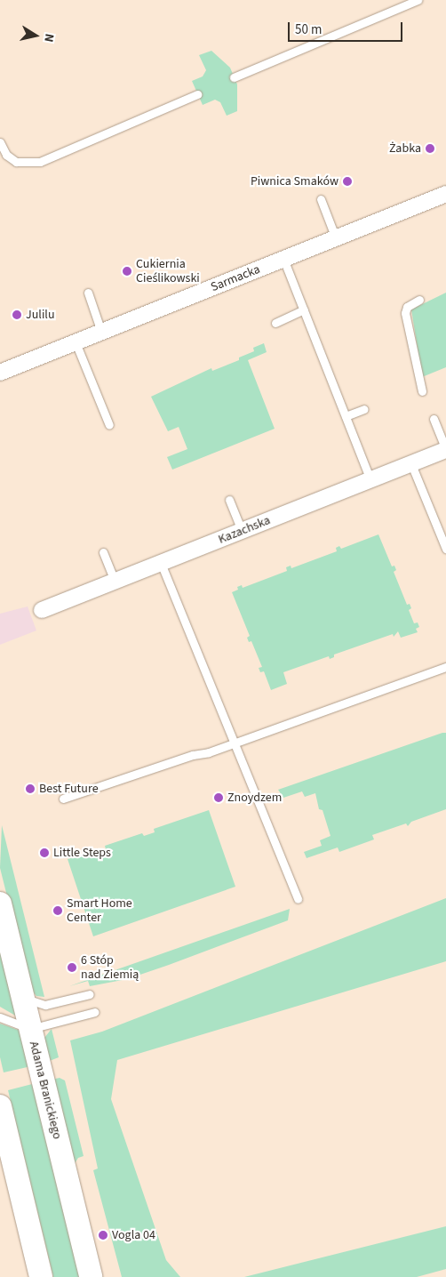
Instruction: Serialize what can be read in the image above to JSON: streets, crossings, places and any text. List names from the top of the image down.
{
  "streets": {
    "main road": ["Adama Branickiego"],
    "street": ["Sarmacka", "Kazachska"]
  },
  "places": [
    "Żabka",
    "Piwnica Smaków",
    "Cukiernia Cieślikowski",
    "Julilu",
    "Best Future",
    "Znoydzem",
    "Little Steps",
    "Smart Home Center",
    "6 Stóp nad Ziemią",
    "Vogla 04"
  ],
  "scale_bar": "50 m",
  "north": "right"
}
